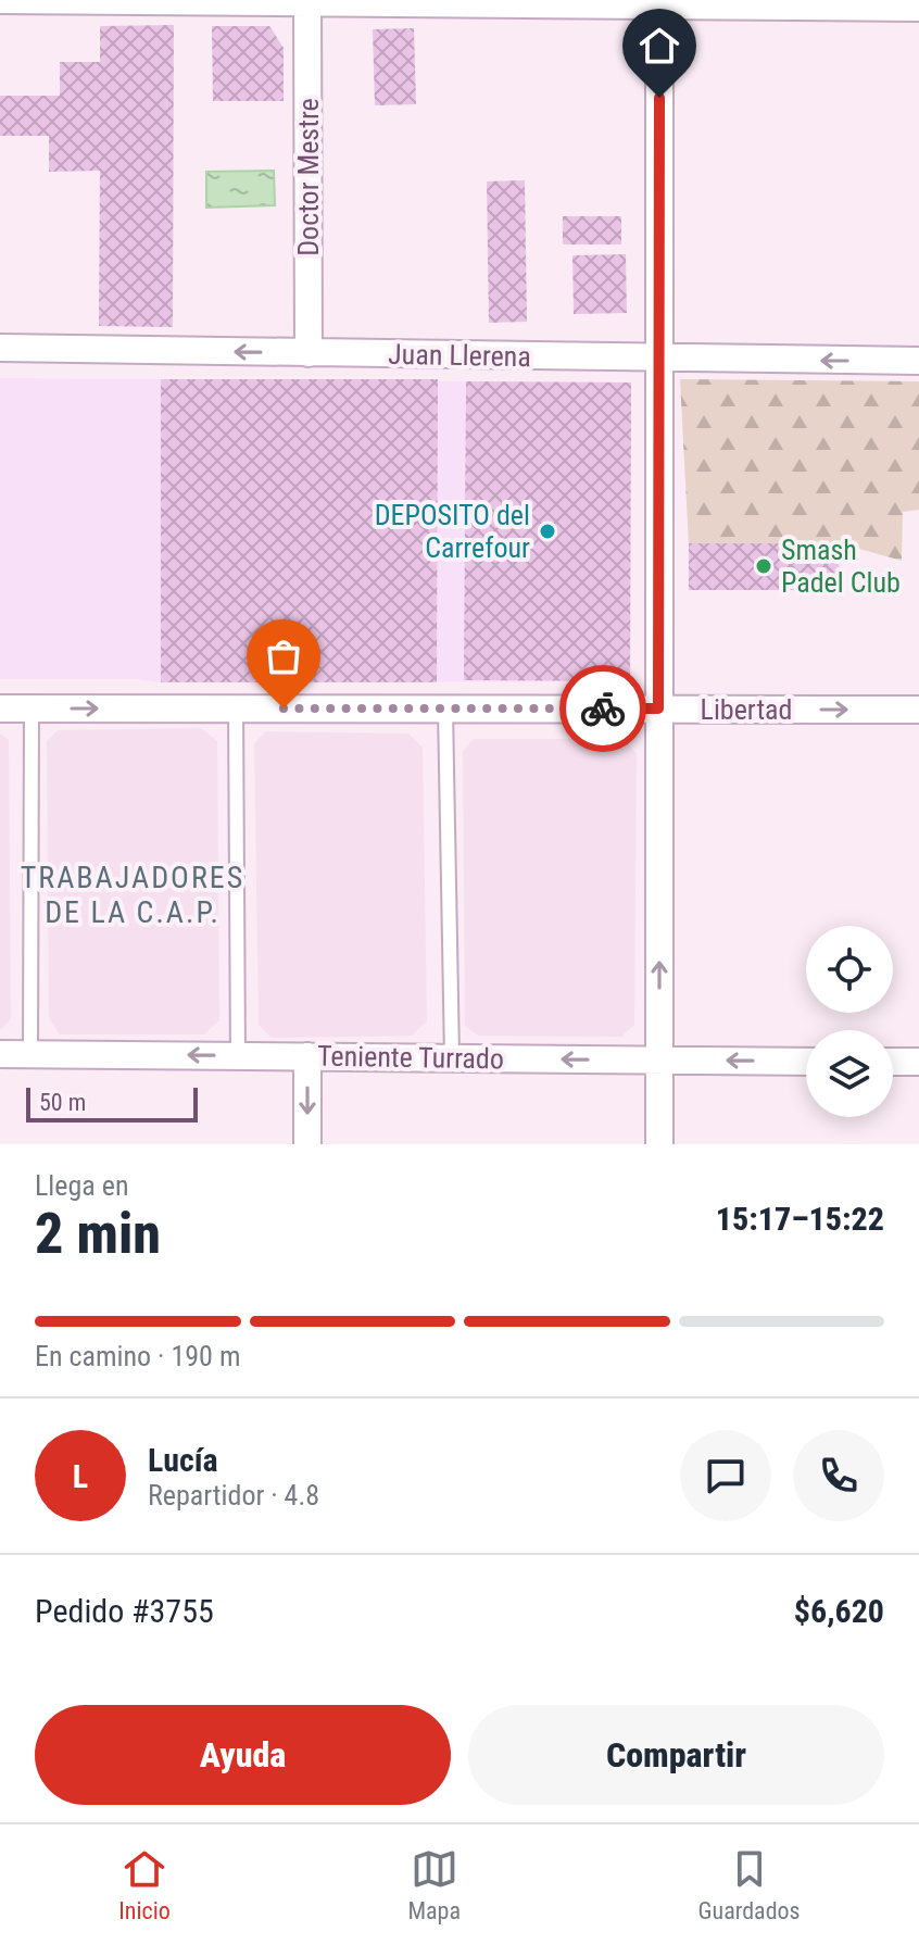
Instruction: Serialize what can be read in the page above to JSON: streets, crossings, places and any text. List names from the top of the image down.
{
  "streets": {
    "street": [
      "Doctor Mestre",
      "Juan Llerena",
      "Libertad",
      "Teniente Turrado"
    ]
  },
  "crossings": [
    ["Doctor Mestre", "Juan Llerena"]
  ],
  "one_way": ["Juan Llerena", "Libertad", "Teniente Turrado"],
  "districts": ["TRABAJADORES DE LA C.A.P."],
  "places": ["DEPOSITO del Carrefour", "Smash Padel Club"],
  "scale_bar": "50 m",
  "page": {
    "scale": "50 m",
    "heading": ["2 min", "Llega en", "15:17–15:22"],
    "panel": [
      "Lucía",
      "Repartidor · 4.8",
      "Pedido #3755",
      "$6,620"
    ],
    "bar": "En camino · 190 m",
    "round": "L",
    "buttons": ["Ayuda", "Compartir"],
    "tabs": ["Inicio", "Mapa", "Guardados"]
  }
}
